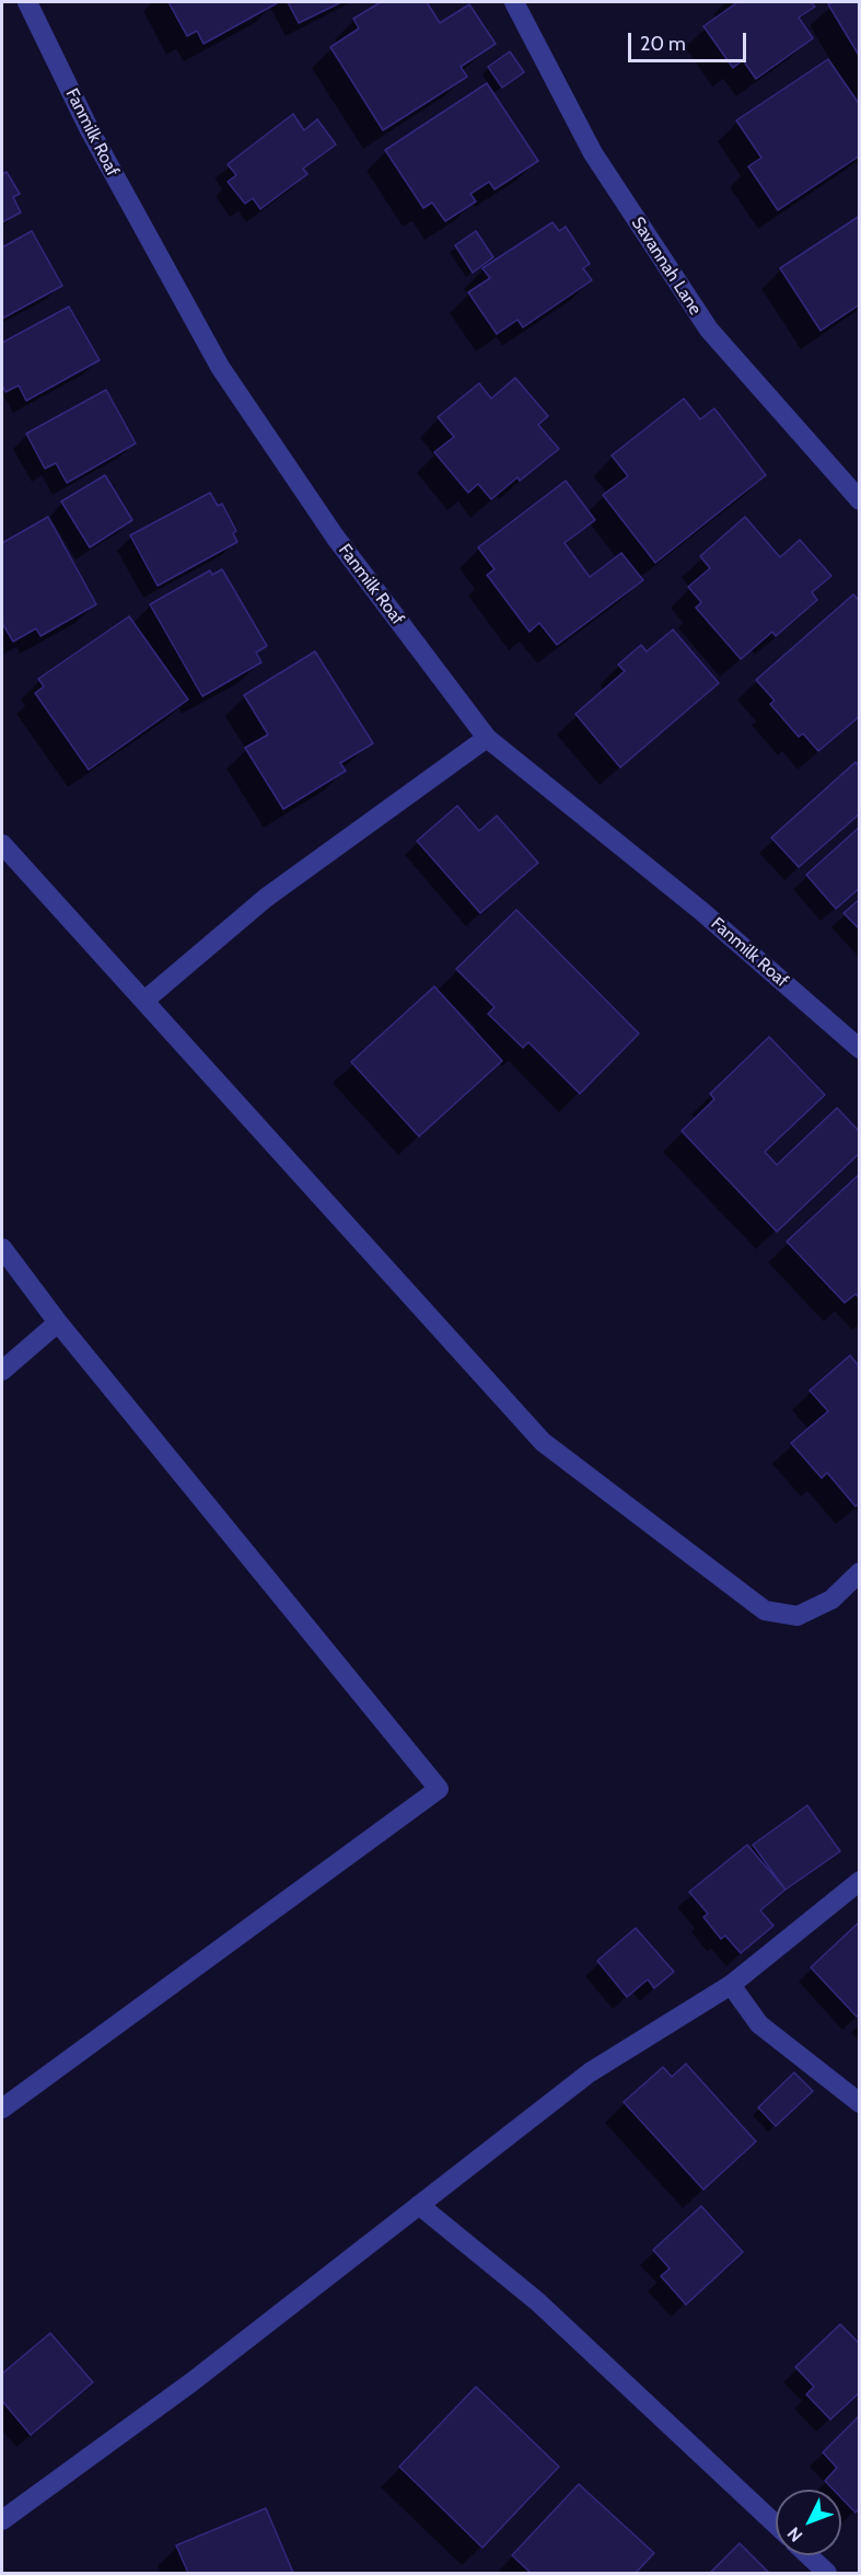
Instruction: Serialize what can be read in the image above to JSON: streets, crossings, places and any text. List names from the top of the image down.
{
  "streets": {
    "street": ["Fanmilk Roaf", "Savannah Lane"]
  },
  "scale_bar": "20 m",
  "north": "bottom left"
}
